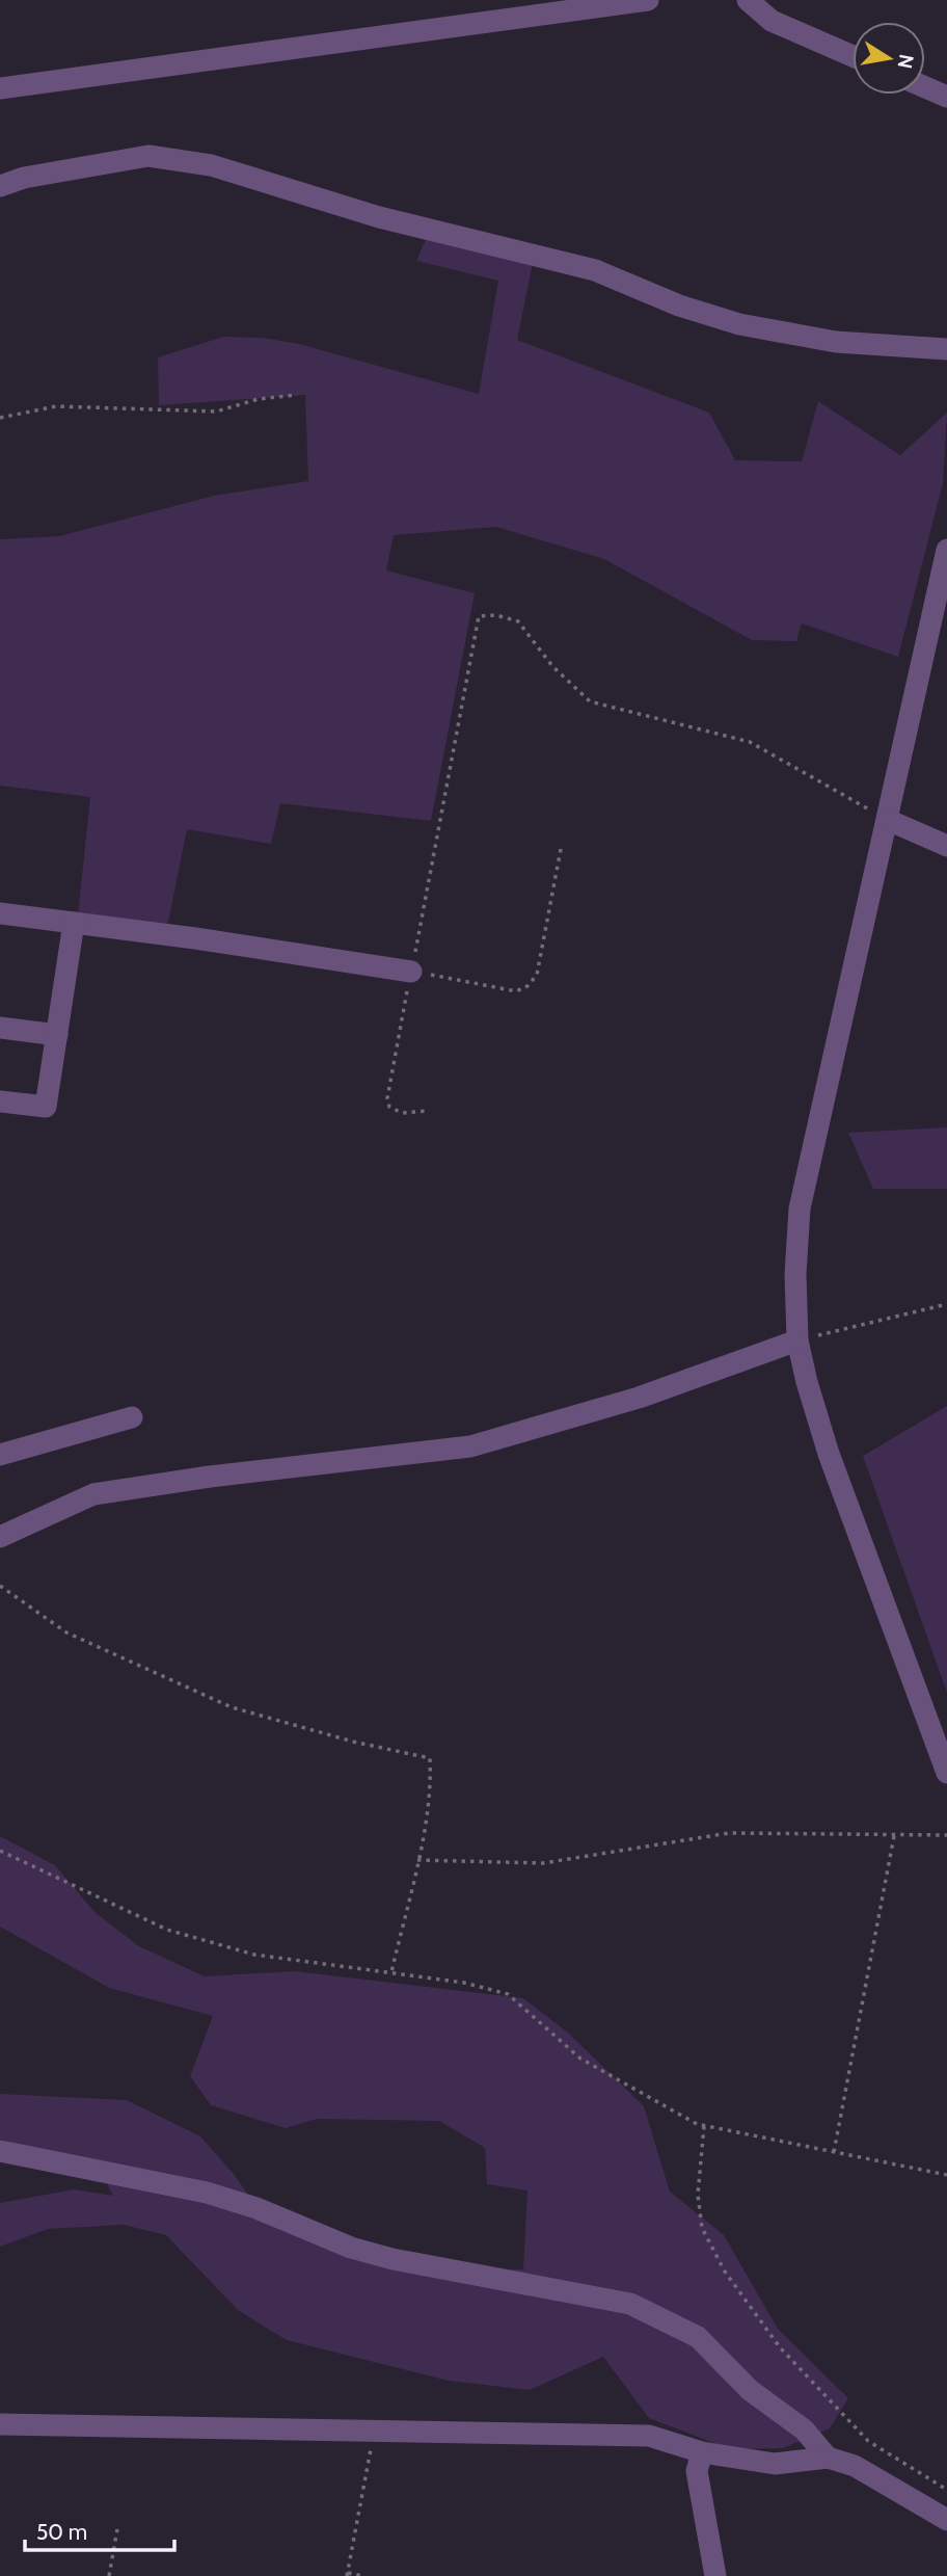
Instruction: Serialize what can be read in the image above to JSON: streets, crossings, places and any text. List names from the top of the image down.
{
  "scale_bar": "50 m",
  "north": "right"
}
